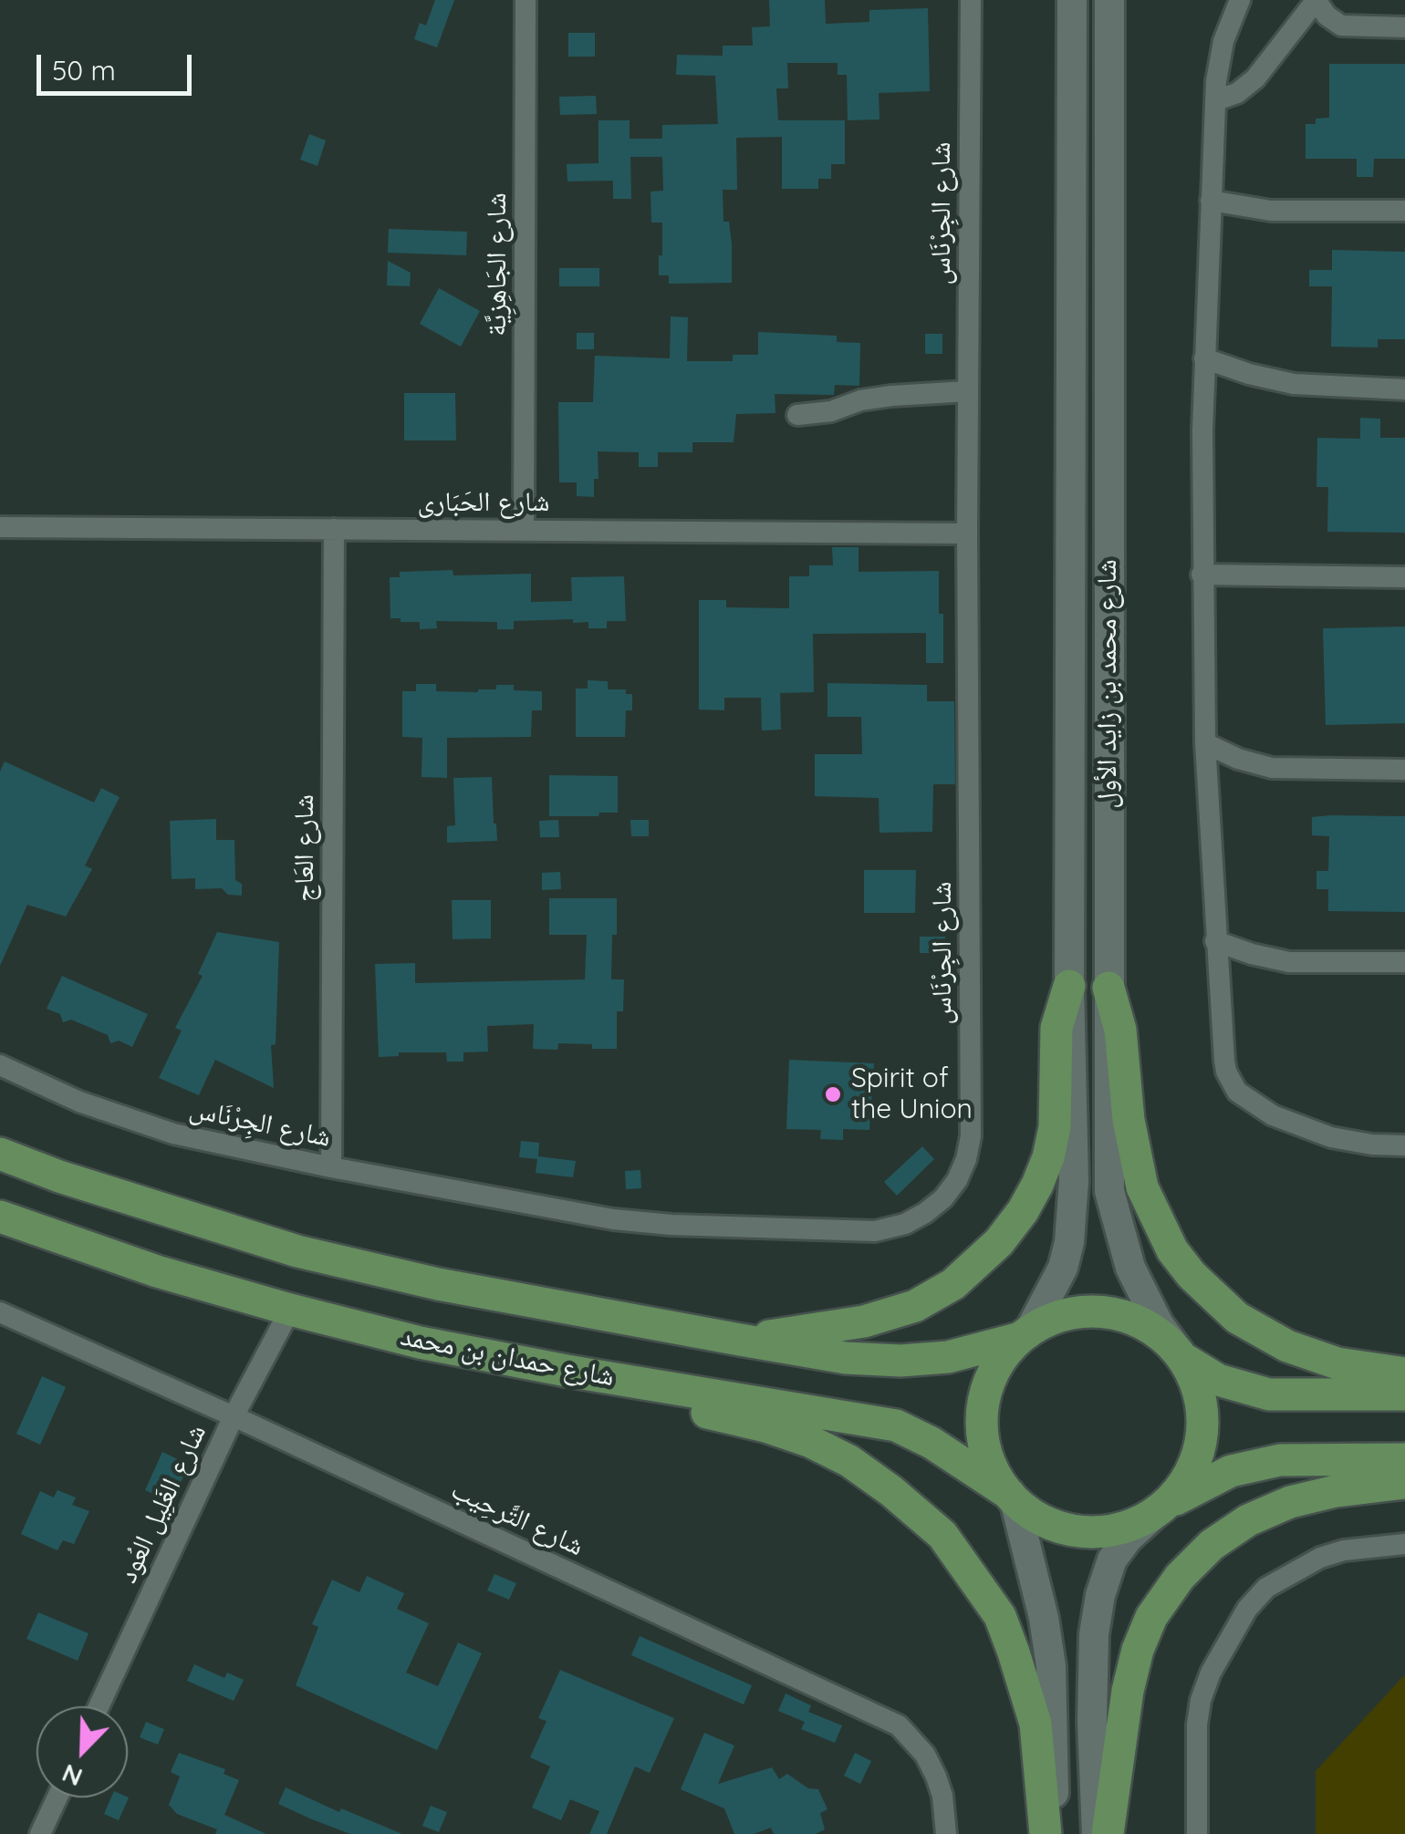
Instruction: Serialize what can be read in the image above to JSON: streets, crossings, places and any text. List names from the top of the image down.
{
  "streets": {
    "main road": ["شارع محمد بن زايد الأول", "شارع حمدان بن محمد"],
    "street": [
      "شارع الجِرْنَاس",
      "شارع الجَاهِزِيَّة",
      "شارع الحَبَارى",
      "شارع العَاج",
      "شارع الغَلِيل العُود",
      "شارع التَّرحِيب"
    ]
  },
  "crossings": [
    ["شارع الجِرْنَاس", "شارع الحَبَارى"],
    ["شارع الجِرْنَاس", "شارع العَاج"],
    ["شارع الجَاهِزِيَّة", "شارع الحَبَارى"],
    ["شارع الحَبَارى", "شارع العَاج"],
    ["شارع محمد بن زايد الأول", "شارع حمدان بن محمد"],
    ["شارع حمدان بن محمد", "شارع الغَلِيل العُود"],
    ["شارع الغَلِيل العُود", "شارع التَّرحِيب"]
  ],
  "places": ["Spirit of the Union"],
  "scale_bar": "50 m",
  "north": "bottom left"
}
